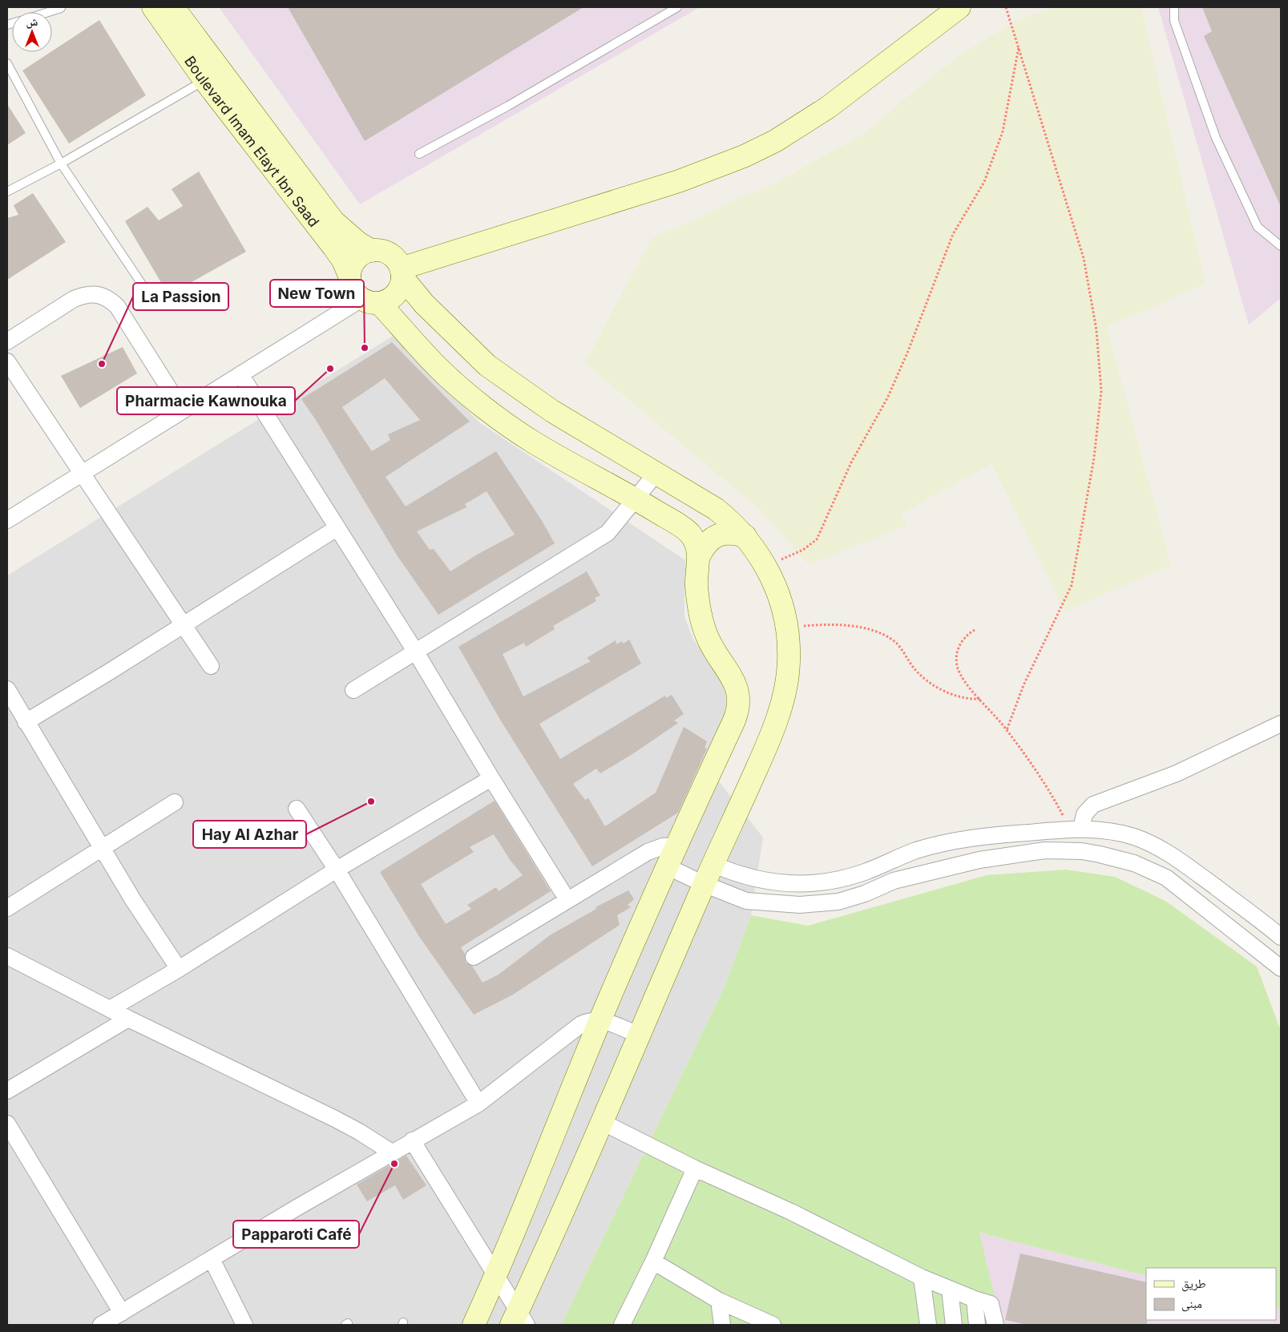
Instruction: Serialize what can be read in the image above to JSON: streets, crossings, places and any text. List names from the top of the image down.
{
  "streets": {
    "street": ["Boulevard Imam Elayt Ibn Saad"]
  },
  "places": [
    "New Town",
    "La Passion",
    "Pharmacie Kawnouka",
    "Hay Al Azhar",
    "Papparoti Café"
  ],
  "legend": ["طريق", "مبنى"],
  "north": "top"
}
